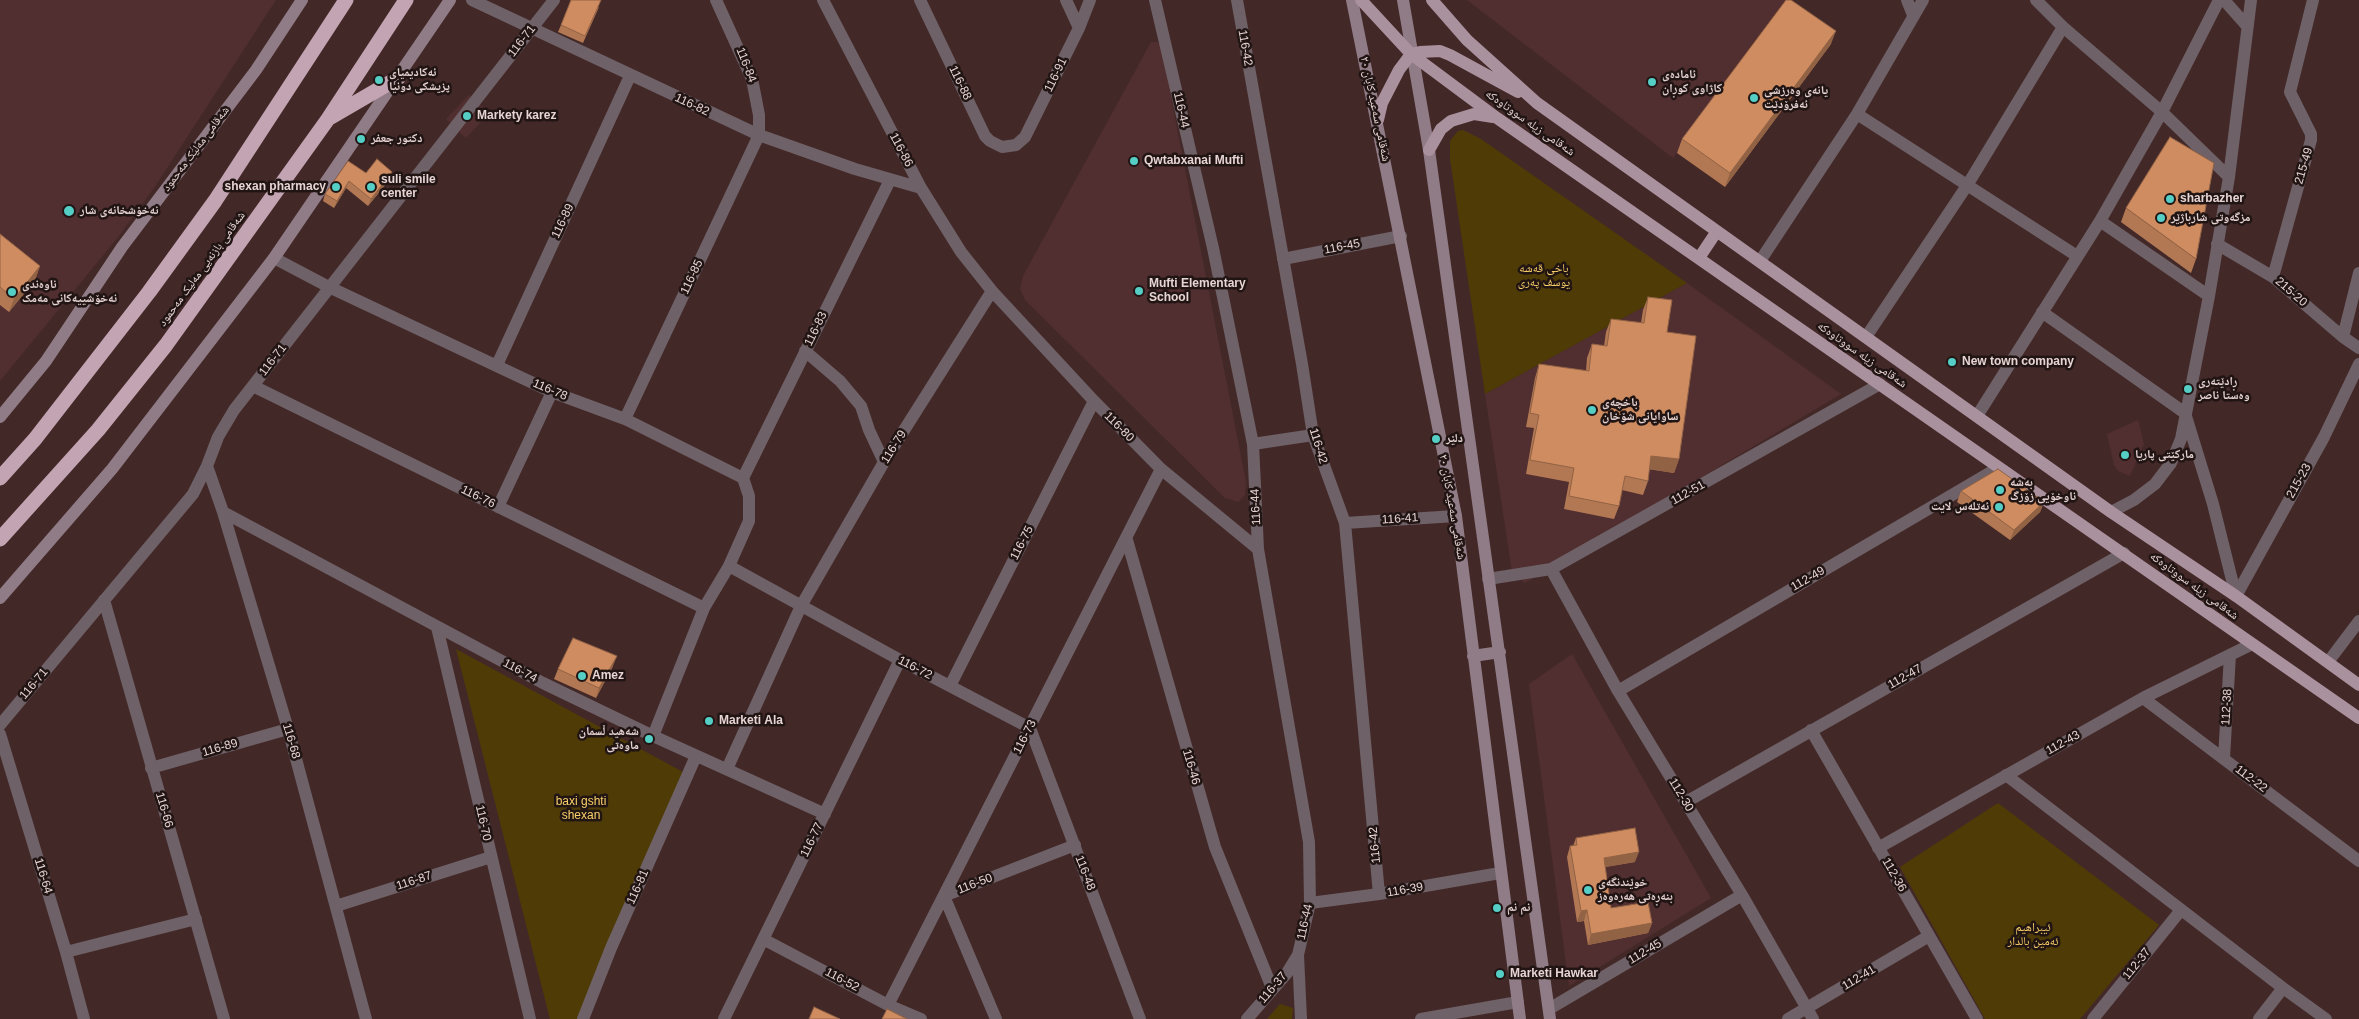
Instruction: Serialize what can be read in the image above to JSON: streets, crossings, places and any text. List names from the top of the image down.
{
  "streets": {
    "highway": ["شەقامی بازنەیی مەلیک مەحمود"],
    "main road": ["شەقامی سەعید کابان ٢٠", "شەقامی زیلە سووتاوەکە", "شەقامی مەلیک مەحمود"],
    "street": [
      "116-71",
      "116-42",
      "116-84",
      "116-91",
      "116-88",
      "116-82",
      "116-44",
      "116-86",
      "215-49",
      "116-89",
      "116-45",
      "116-85",
      "215-20",
      "116-83",
      "116-78",
      "116-80",
      "116-79",
      "215-23",
      "112-51",
      "116-76",
      "116-41",
      "116-75",
      "112-49",
      "116-72",
      "116-74",
      "112-47",
      "112-38",
      "116-73",
      "116-68",
      "112-43",
      "116-46",
      "112-22",
      "112-30",
      "116-66",
      "116-70",
      "116-77",
      "116-48",
      "112-36",
      "116-64",
      "116-87",
      "116-50",
      "116-81",
      "116-39",
      "112-45",
      "112-37",
      "112-41",
      "116-52",
      "116-37"
    ]
  },
  "crossings": [
    ["116-71", "116-82"],
    ["116-71", "116-78"],
    ["116-71", "116-76"],
    ["116-71", "116-68"],
    ["116-71", "116-66"],
    ["116-42", "116-45"],
    ["116-42", "116-41"],
    ["116-42", "116-39"],
    ["116-84", "116-82"],
    ["116-84", "116-85"],
    ["116-91", "116-88"],
    ["116-82", "116-86"],
    ["116-82", "116-89"],
    ["116-82", "116-85"],
    ["116-82", "116-83"],
    ["شەقامی سەعید کابان ٢٠", "شەقامی زیلە سووتاوەکە"],
    ["شەقامی سەعید کابان ٢٠", "116-45"],
    ["شەقامی سەعید کابان ٢٠", "112-51"],
    ["شەقامی سەعید کابان ٢٠", "116-41"],
    ["شەقامی سەعید کابان ٢٠", "116-39"],
    ["شەقامی سەعید کابان ٢٠", "112-45"],
    ["116-44", "116-80"],
    ["116-44", "116-39"],
    ["116-44", "116-37"],
    ["شەقامی زیلە سووتاوەکە", "215-23"],
    ["شەقامی زیلە سووتاوەکە", "112-51"],
    ["شەقامی زیلە سووتاوەکە", "112-49"],
    ["شەقامی زیلە سووتاوەکە", "112-47"],
    ["شەقامی زیلە سووتاوەکە", "112-43"],
    ["116-86", "116-80"],
    ["116-86", "116-79"],
    ["215-49", "215-20"],
    ["116-89", "116-78"],
    ["116-89", "116-68"],
    ["116-89", "116-66"],
    ["116-85", "116-78"],
    ["116-83", "116-78"],
    ["116-80", "116-79"],
    ["116-80", "116-75"],
    ["116-80", "116-73"],
    ["116-79", "116-72"],
    ["116-79", "116-74"],
    ["112-51", "112-30"],
    ["116-75", "116-72"],
    ["112-49", "112-30"],
    ["116-72", "116-73"],
    ["116-72", "116-77"],
    ["116-72", "116-48"],
    ["116-74", "116-68"],
    ["116-74", "116-70"],
    ["116-74", "116-77"],
    ["116-74", "116-81"],
    ["112-47", "112-30"],
    ["112-47", "112-36"],
    ["112-38", "112-43"],
    ["112-38", "112-22"],
    ["116-73", "116-46"],
    ["116-73", "116-48"],
    ["116-73", "116-50"],
    ["116-73", "116-52"],
    ["116-68", "116-87"],
    ["112-43", "112-22"],
    ["112-43", "112-36"],
    ["116-46", "116-37"],
    ["112-30", "112-45"],
    ["112-30", "112-41"],
    ["116-70", "116-87"],
    ["116-77", "116-52"],
    ["116-48", "116-50"],
    ["112-36", "112-41"]
  ],
  "parks": ["باخی قەشە یوسف پەری", "baxi gshti shexan", "ئیبراهیم ئەمین بالدار"],
  "places": [
    "ئەکادیمیای پزیشکی دونیا",
    "ئامادەی کاژاوی کوڕان",
    "یانەی وەرزشی ئەفرۆدێت",
    "Markety karez",
    "دكتور جعفر",
    "Qwtabxanai Mufti",
    "shexan pharmacy",
    "suli smile center",
    "sharbazher",
    "نەخۆشخانەی شار",
    "مزگەوتی شارباژێر",
    "Mufti Elementary School",
    "ناوەندی نەخۆشییەکانی مەمک",
    "New town company",
    "ڕادێتەری وەستا ناصر",
    "باخچەی ساوایانی شۆخان",
    "دلێر",
    "مارکێتی پاریا",
    "بەشە ناوخۆیی زۆزگ",
    "ئەتلەس لایت",
    "Amez",
    "Marketi Ala",
    "شەھید ڵسمان ماوەتی",
    "خوێندنگەی بنەڕەتی هەرەوەز",
    "نم نم",
    "Marketi Hawkar"
  ]
}
